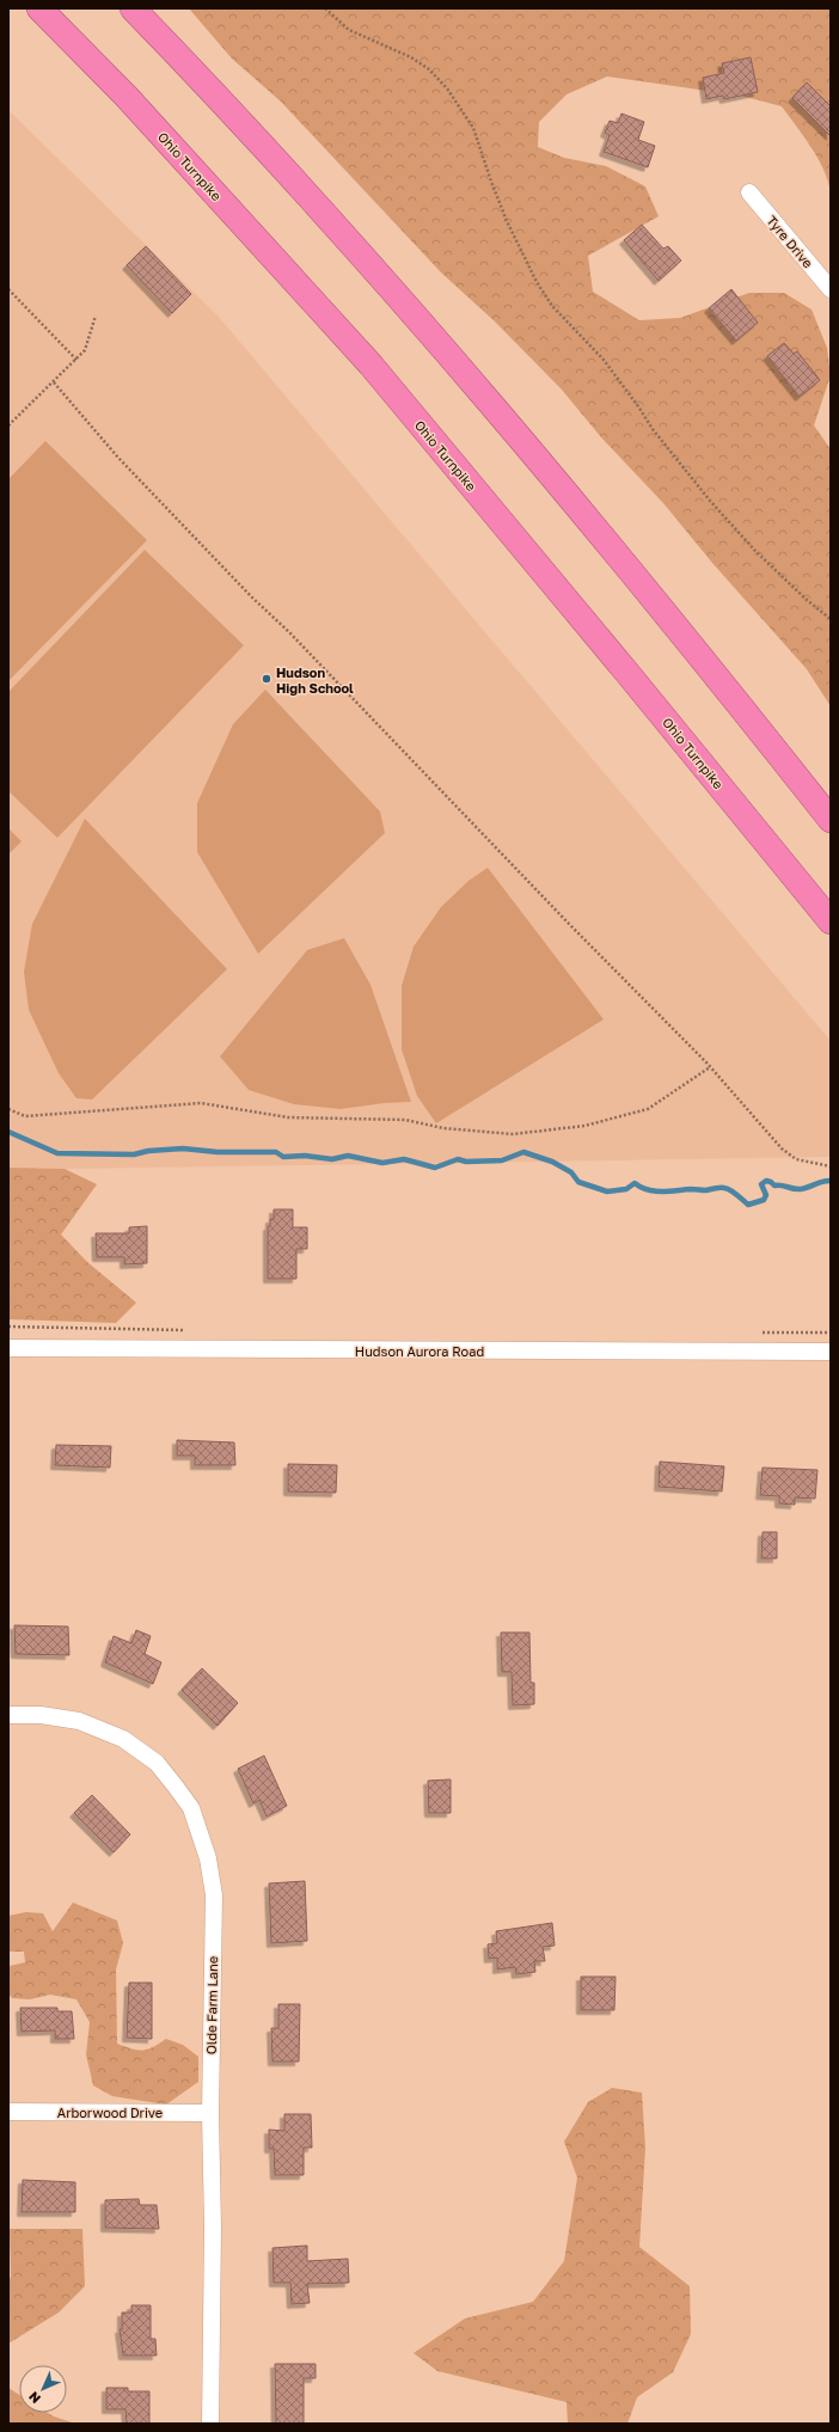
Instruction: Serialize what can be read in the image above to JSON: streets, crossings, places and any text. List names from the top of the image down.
{
  "streets": {
    "highway": ["Ohio Turnpike"],
    "street": [
      "Tyre Drive",
      "Hudson Aurora Road",
      "Olde Farm Lane",
      "Arborwood Drive"
    ]
  },
  "crossings": [
    ["Olde Farm Lane", "Arborwood Drive"]
  ],
  "places": ["Hudson High School"],
  "north": "bottom left"
}
